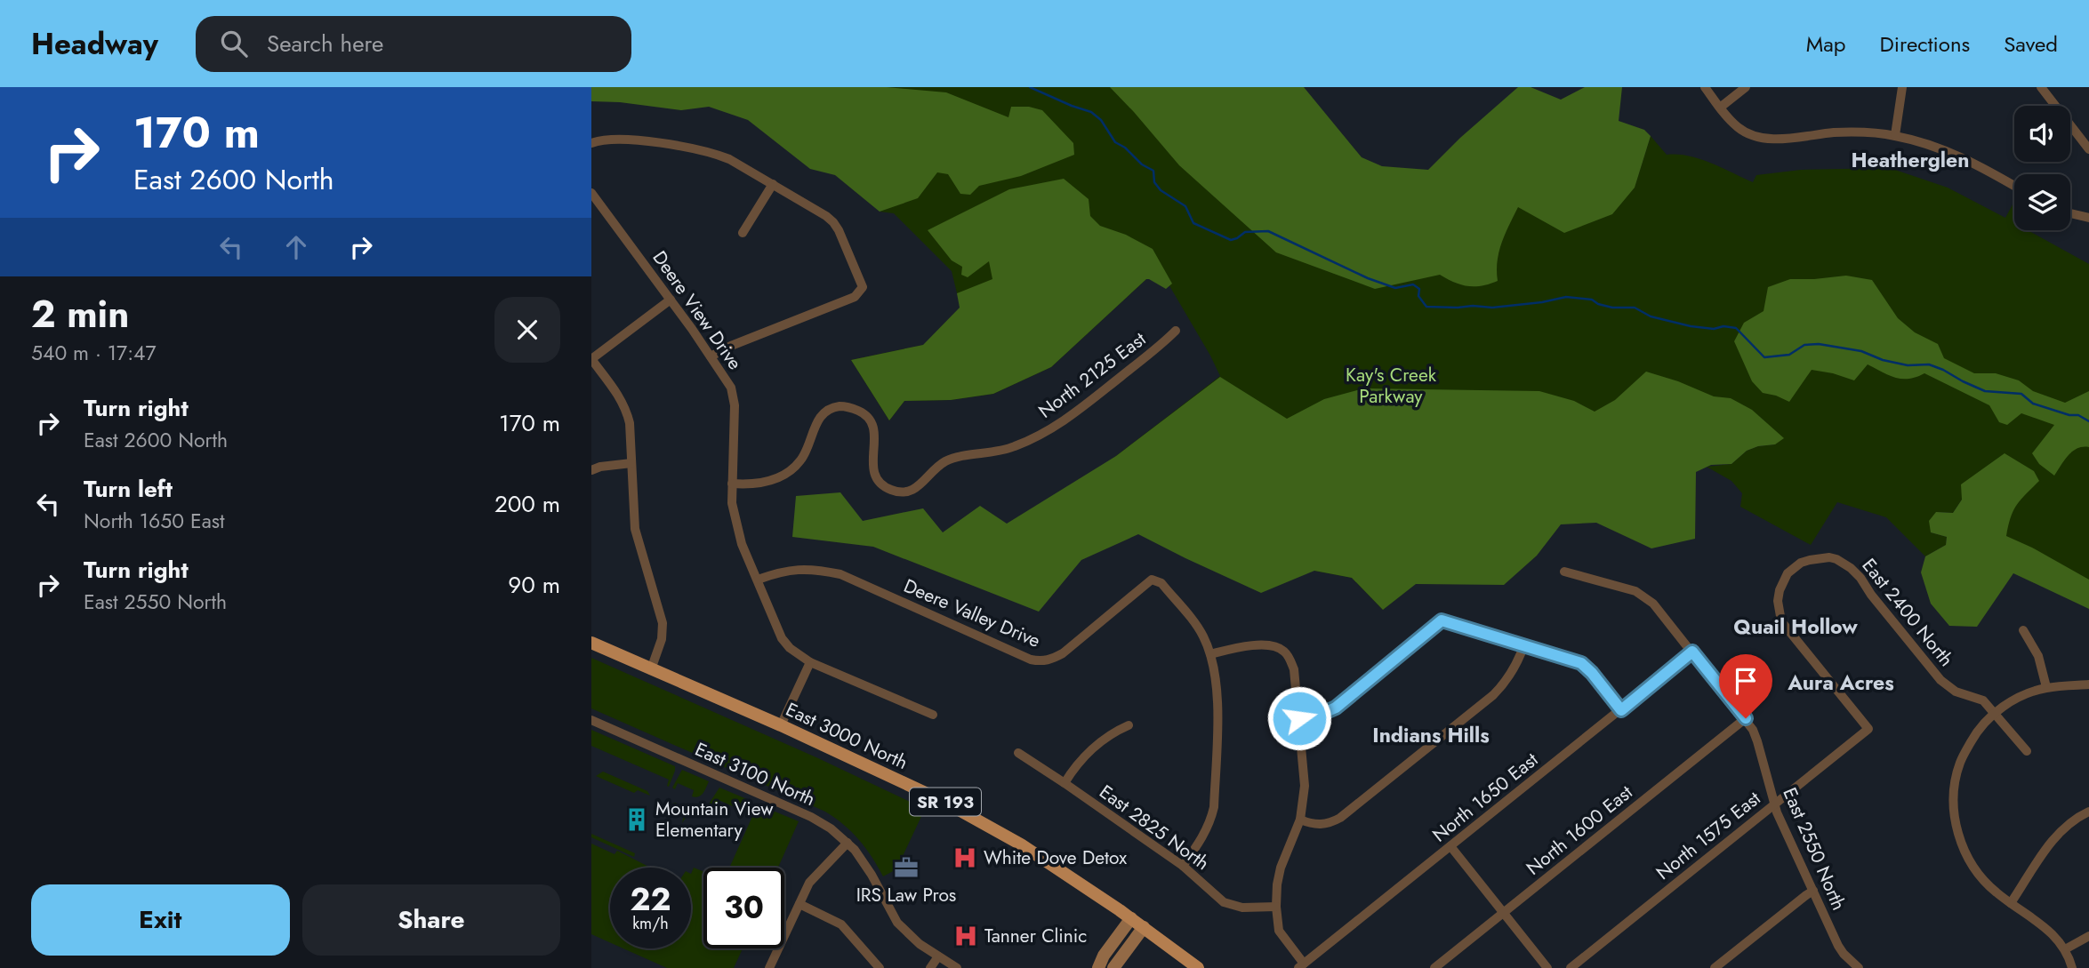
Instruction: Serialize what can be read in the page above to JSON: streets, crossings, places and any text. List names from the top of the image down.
{
  "streets": {
    "main road": ["East 3000 North", "SR 193"],
    "street": [
      "Deere View Drive",
      "North 2125 East",
      "East 2400 North",
      "Deere Valley Drive",
      "East 3100 North",
      "North 1650 East",
      "East 2825 North",
      "North 1600 East",
      "North 1575 East",
      "East 2550 North"
    ]
  },
  "crossings": [
    ["Deere View Drive", "North 2125 East"],
    ["Deere View Drive", "Deere Valley Drive"],
    ["East 2400 North", "North 1575 East"],
    ["North 1650 East", "East 2550 North"],
    ["North 1600 East", "East 2550 North"],
    ["North 1575 East", "East 2550 North"]
  ],
  "districts": [
    "Heatherglen",
    "Quail Hollow",
    "Aura Acres",
    "Indians Hills"
  ],
  "parks": ["Kay's Creek Parkway"],
  "places": {
    "building": ["Mountain View Elementary"],
    "hospital": ["White Dove Detox", "Tanner Clinic"],
    "office": ["IRS Law Pros"]
  },
  "page": {
    "header": "Headway",
    "search": "Search here",
    "nav": ["Map", "Directions", "Saved"],
    "turn": ["170 m", "East 2600 North"],
    "heading": ["2 min", "540 m · 17:47"],
    "list": [
      {
        "name": "Turn right",
        "note": "East 2600 North",
        "value": "170 m"
      },
      {
        "name": "Turn left",
        "note": "North 1650 East",
        "value": "200 m"
      },
      {
        "name": "Turn right",
        "note": "East 2550 North",
        "value": "90 m"
      }
    ],
    "speed": "22 km/h",
    "limit": "30",
    "buttons": ["Exit", "Share"]
  }
}
